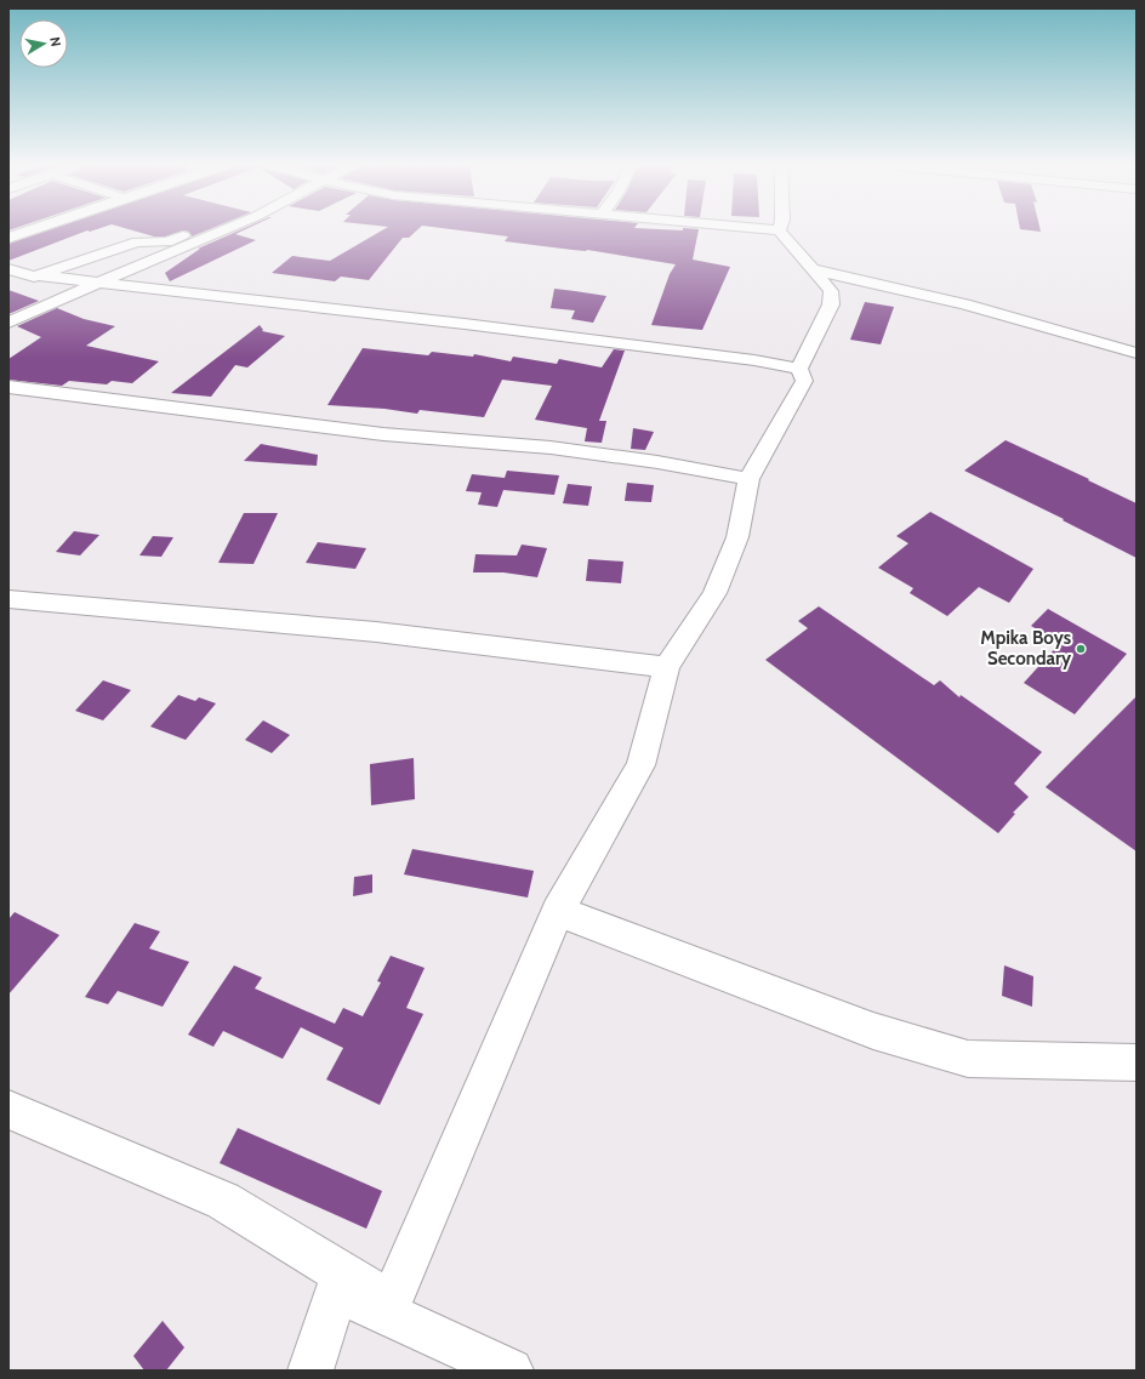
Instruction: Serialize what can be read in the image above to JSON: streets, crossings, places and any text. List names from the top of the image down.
{
  "places": ["Mpika Boys Secondary"],
  "north": "right"
}
